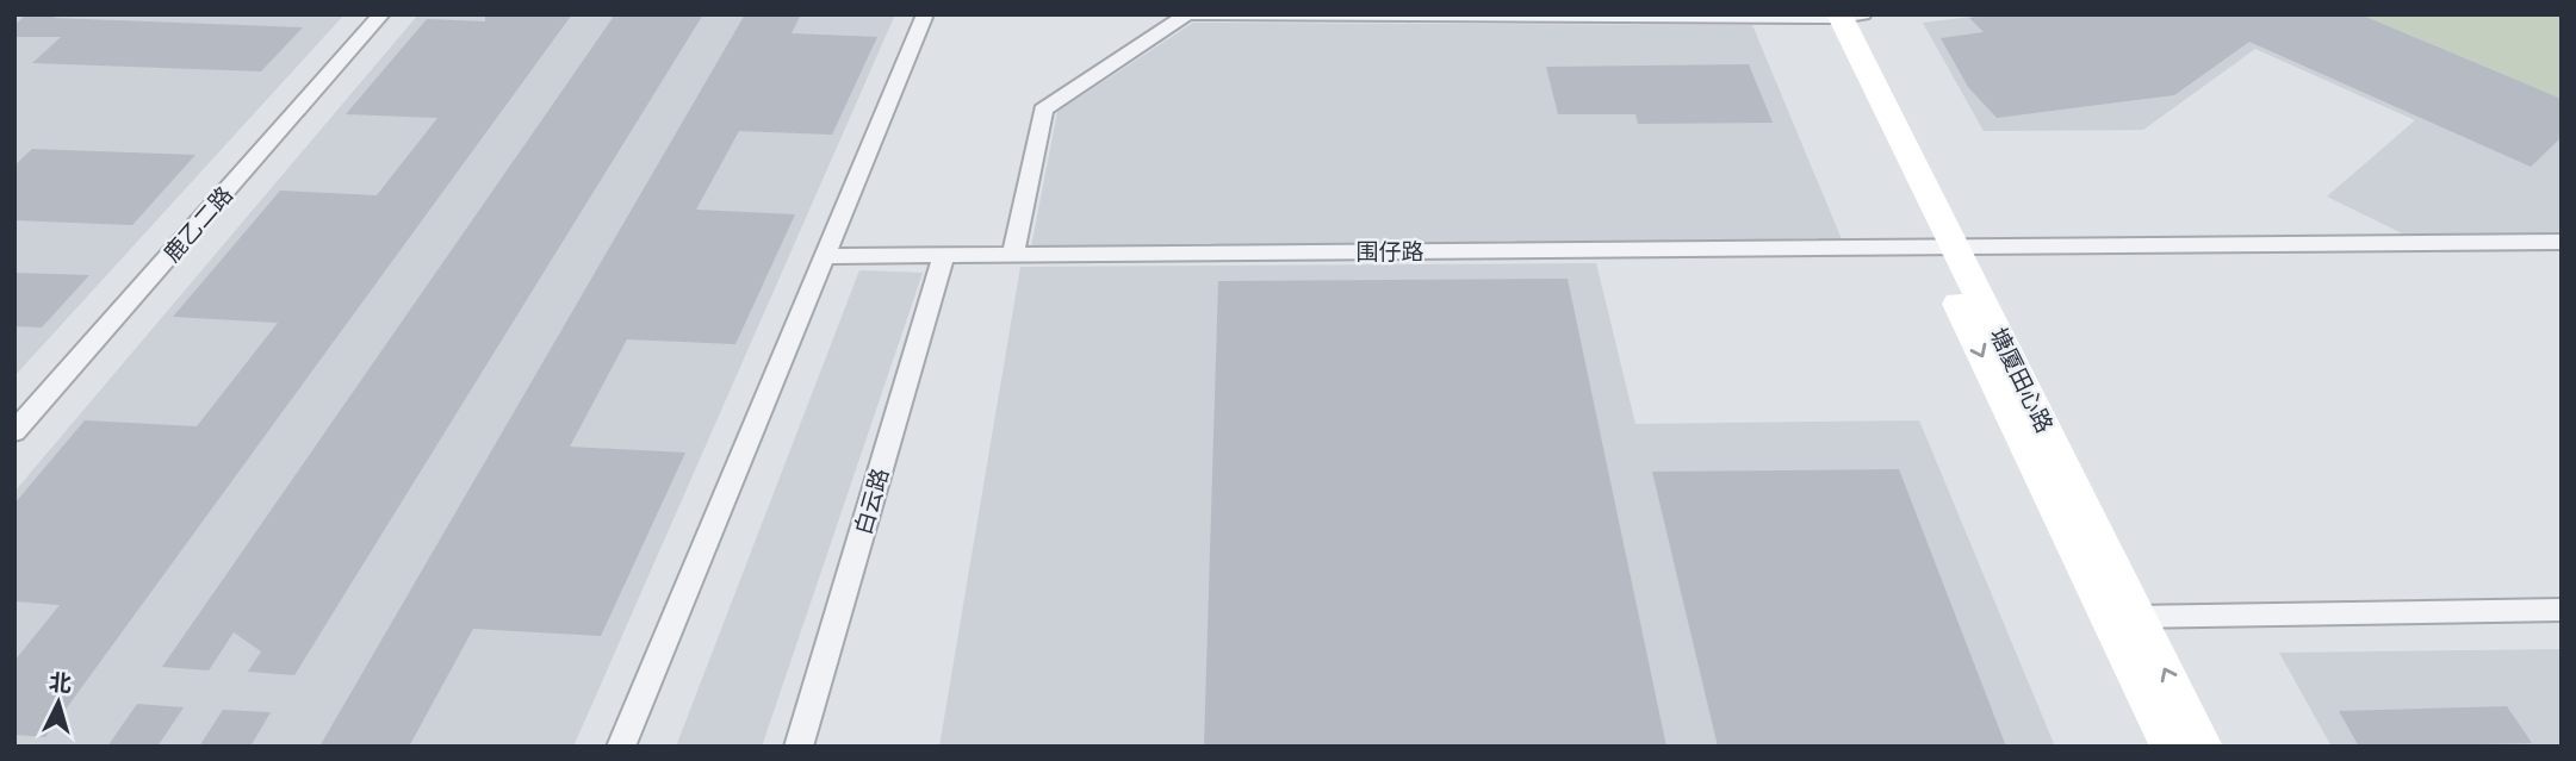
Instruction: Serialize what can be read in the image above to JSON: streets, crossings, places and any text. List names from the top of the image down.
{
  "streets": {
    "main road": ["塘厦田心路"],
    "street": ["鹿乙二路", "围仔路", "白云路"]
  },
  "crossings": [
    ["围仔路", "塘厦田心路"],
    ["围仔路", "白云路"]
  ],
  "north": "top"
}
